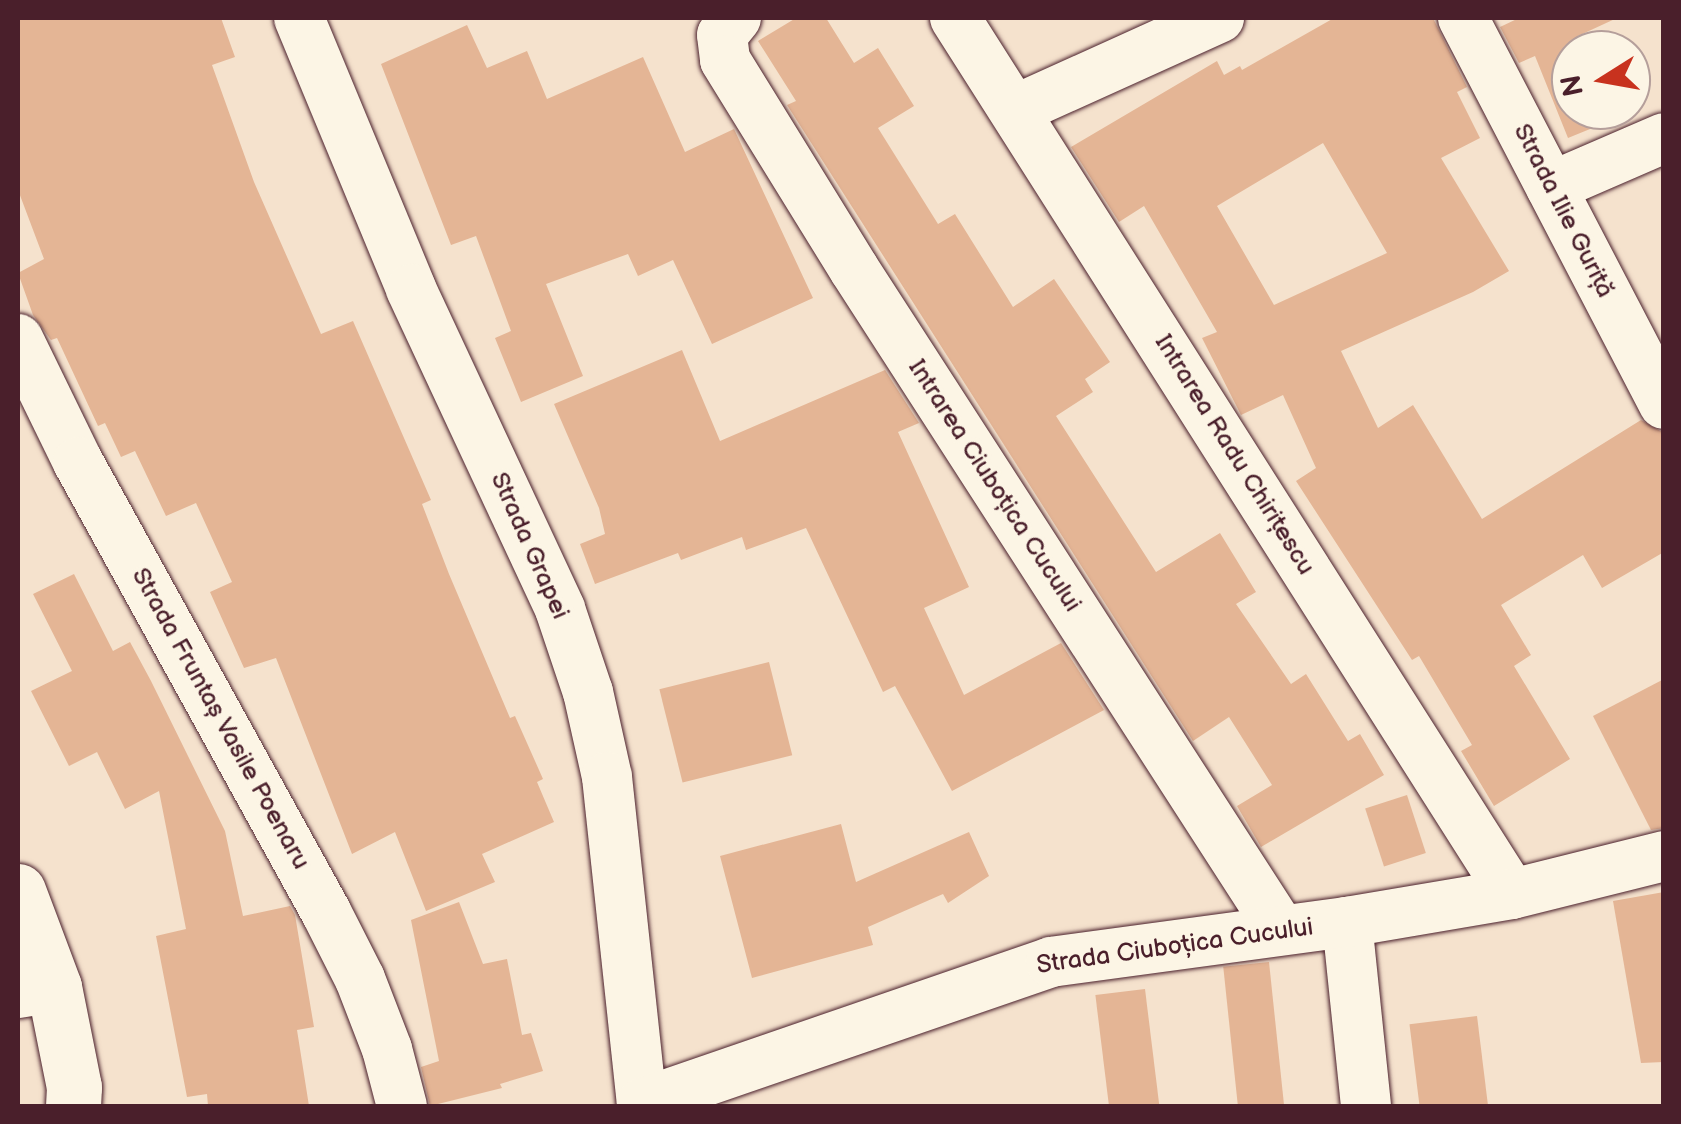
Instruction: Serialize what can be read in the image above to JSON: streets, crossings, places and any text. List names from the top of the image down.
{
  "streets": {
    "street": [
      "Strada Ilie Guriță",
      "Intrarea Radu Chirițescu",
      "Intrarea Ciuboțica Cucului",
      "Strada Grapei",
      "Strada Fruntaș Vasile Poenaru",
      "Strada Ciuboțica Cucului"
    ]
  },
  "crossings": [
    ["Intrarea Radu Chirițescu", "Strada Ciuboțica Cucului"],
    ["Intrarea Ciuboțica Cucului", "Strada Ciuboțica Cucului"],
    ["Strada Grapei", "Strada Ciuboțica Cucului"]
  ],
  "north": "left"
}
